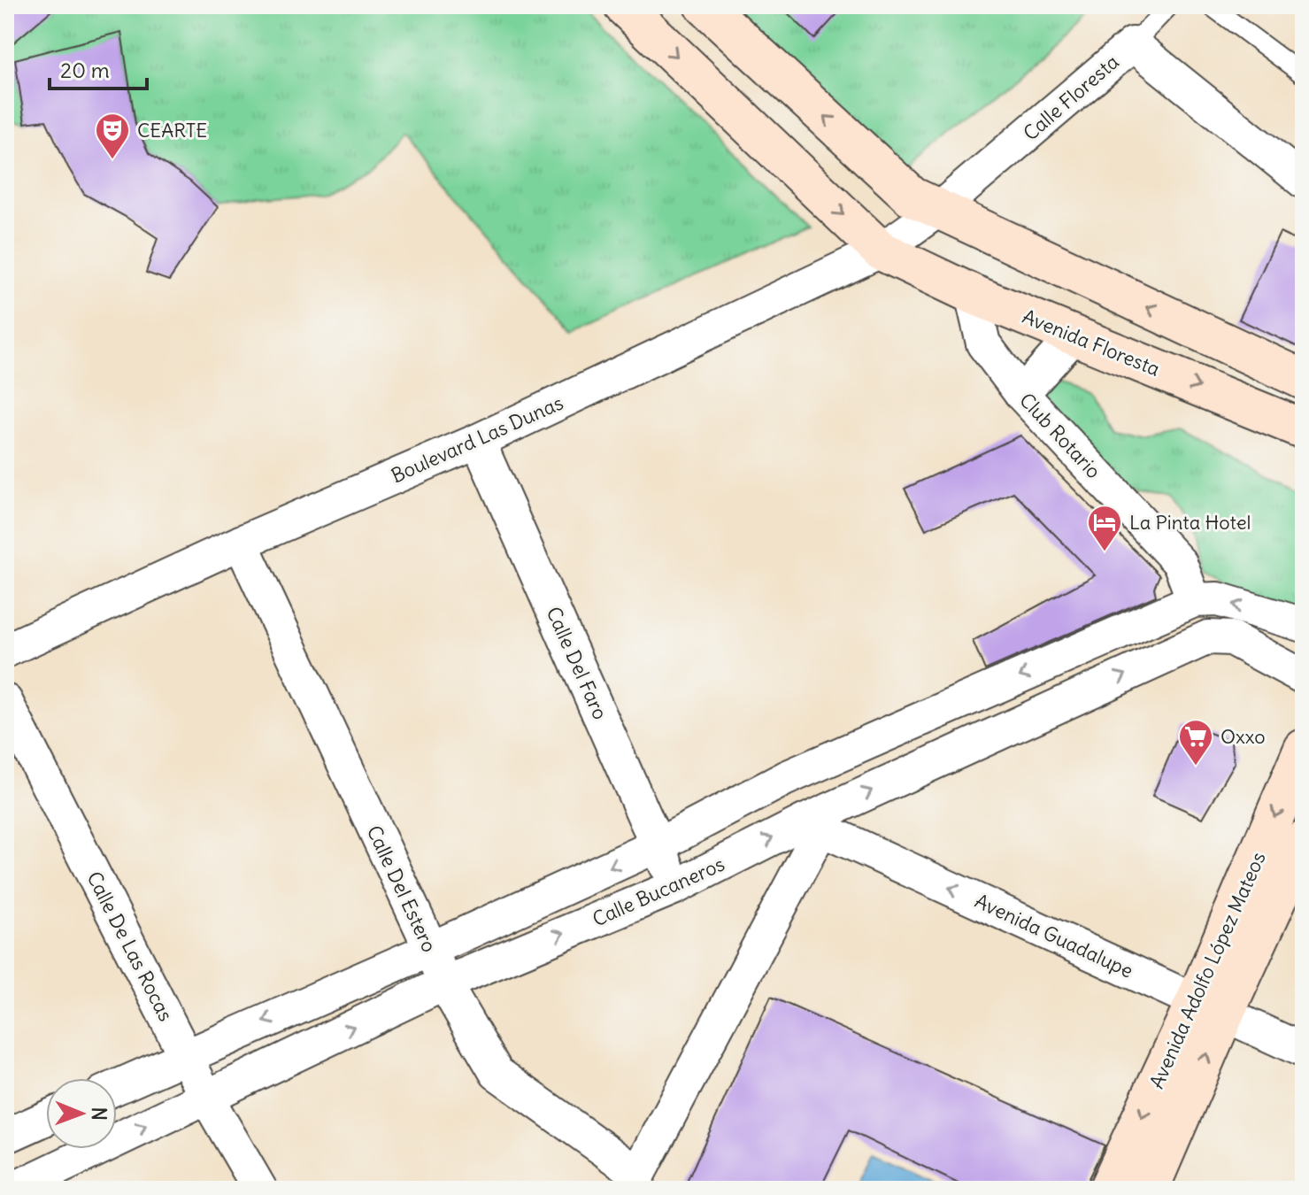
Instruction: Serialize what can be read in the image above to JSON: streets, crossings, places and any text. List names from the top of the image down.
{
  "streets": {
    "main road": ["Avenida Floresta", "Avenida Adolfo López Mateos"],
    "street": [
      "Calle Floresta",
      "Club Rotario",
      "Boulevard Las Dunas",
      "Calle Del Faro",
      "Calle Del Estero",
      "Calle Bucaneros",
      "Avenida Guadalupe",
      "Calle De Las Rocas"
    ]
  },
  "crossings": [
    ["Calle Floresta", "Boulevard Las Dunas"],
    ["Avenida Floresta", "Club Rotario"],
    ["Avenida Floresta", "Boulevard Las Dunas"],
    ["Boulevard Las Dunas", "Calle Del Faro"],
    ["Boulevard Las Dunas", "Calle Del Estero"],
    ["Calle Del Faro", "Calle Bucaneros"],
    ["Calle Del Estero", "Calle Bucaneros"],
    ["Calle Bucaneros", "Avenida Guadalupe"],
    ["Calle Bucaneros", "Calle De Las Rocas"],
    ["Avenida Guadalupe", "Avenida Adolfo López Mateos"]
  ],
  "one_way": ["Avenida Guadalupe"],
  "places": {
    "theatre": ["CEARTE"],
    "hotel": ["La Pinta Hotel"],
    "supermarket": ["Oxxo"]
  },
  "scale_bar": "20 m",
  "north": "right"
}
